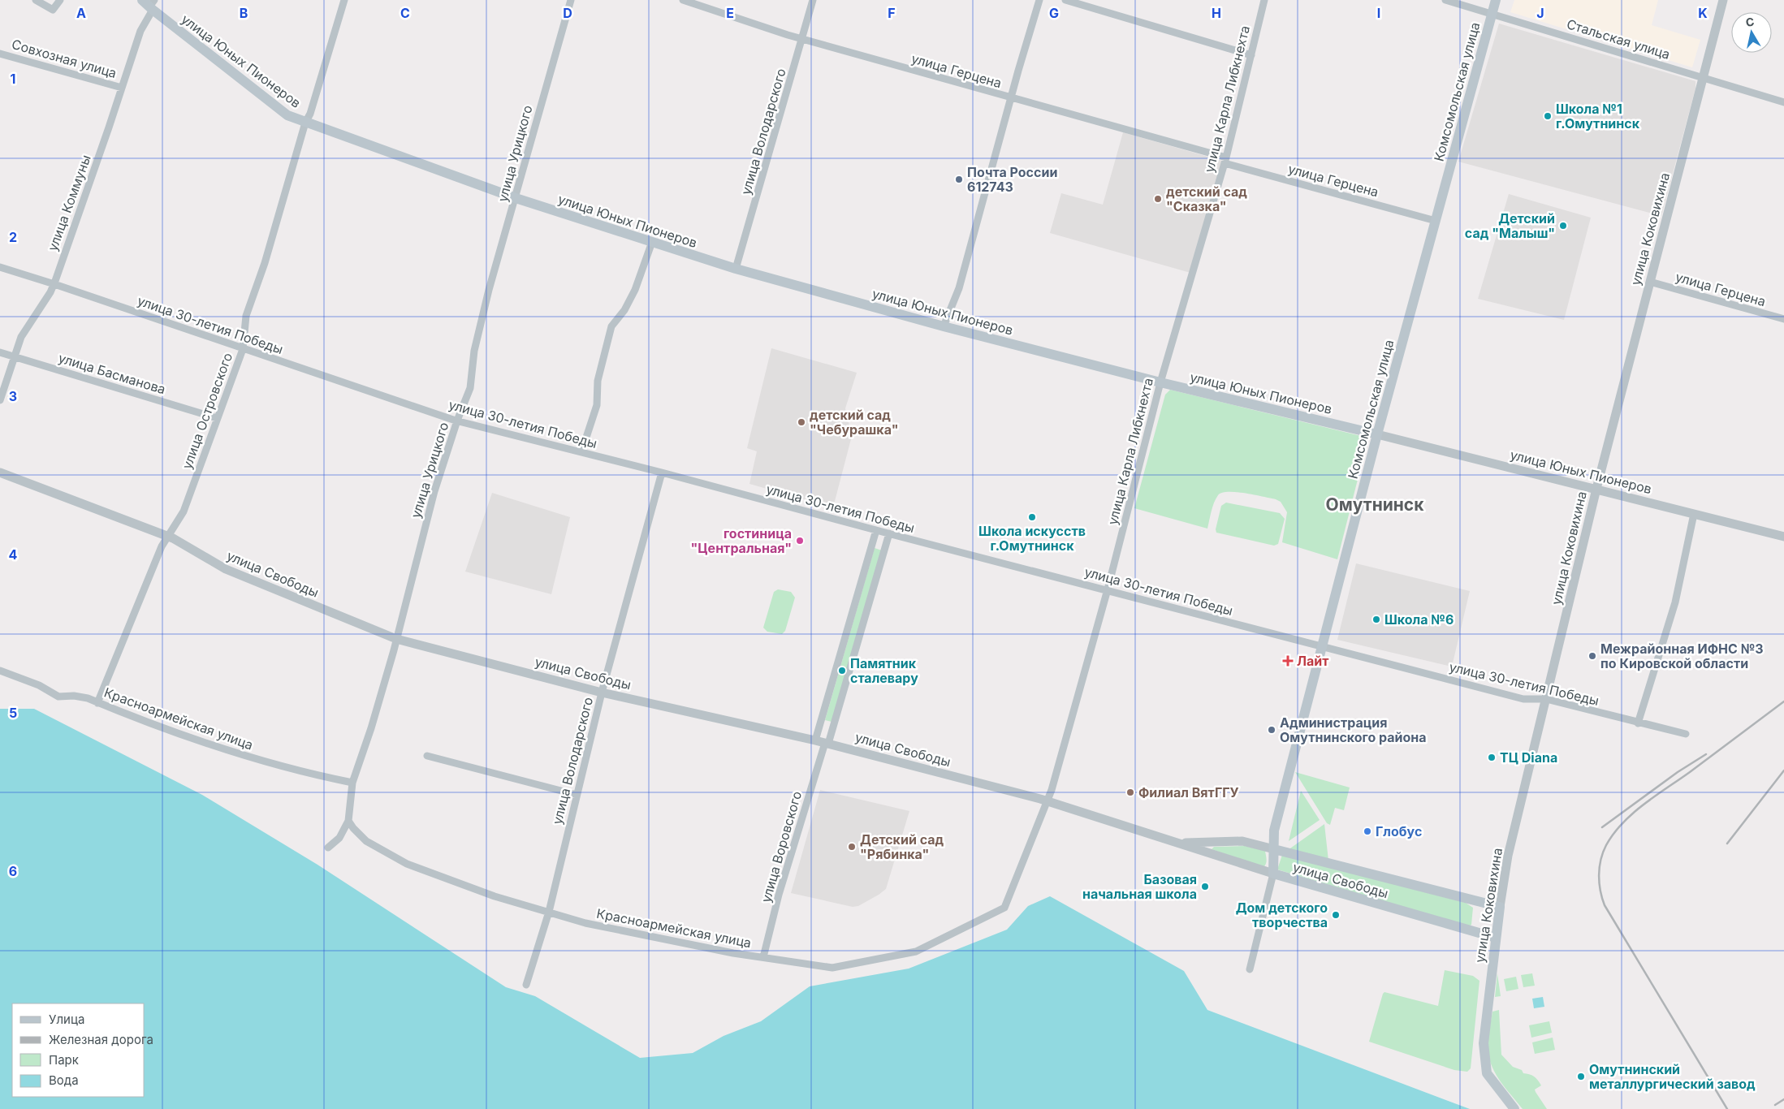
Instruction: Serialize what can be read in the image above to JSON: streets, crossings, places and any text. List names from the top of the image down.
{
  "streets": {
    "main road": [
      "улица Юных Пионеров",
      "Комсомольская улица",
      "улица Коковихина",
      "улица Свободы"
    ],
    "street": [
      "Стальская улица",
      "Совхозная улица",
      "улица Герцена",
      "улица Карла Либкнехта",
      "улица Володарского",
      "улица Урицкого",
      "улица Коммуны",
      "улица 30-летия Победы",
      "улица Басманова",
      "улица Островского",
      "Красноармейская улица",
      "улица Воровского"
    ]
  },
  "crossings": [
    ["Стальская улица", "Комсомольская улица"],
    ["Стальская улица", "улица Коковихина"],
    ["Совхозная улица", "улица Коммуны"],
    ["улица Юных Пионеров", "Комсомольская улица"],
    ["улица Юных Пионеров", "улица Карла Либкнехта"],
    ["улица Юных Пионеров", "улица Володарского"],
    ["улица Юных Пионеров", "улица Урицкого"],
    ["улица Юных Пионеров", "улица Коммуны"],
    ["улица Юных Пионеров", "улица Коковихина"],
    ["улица Юных Пионеров", "улица Островского"],
    ["улица Герцена", "Комсомольская улица"],
    ["улица Герцена", "улица Карла Либкнехта"],
    ["улица Герцена", "улица Володарского"],
    ["улица Герцена", "улица Коковихина"],
    ["Комсомольская улица", "улица 30-летия Победы"],
    ["Комсомольская улица", "улица Свободы"],
    ["улица Карла Либкнехта", "улица 30-летия Победы"],
    ["улица Карла Либкнехта", "улица Свободы"],
    ["улица Карла Либкнехта", "Красноармейская улица"],
    ["улица Володарского", "улица 30-летия Победы"],
    ["улица Володарского", "улица Свободы"],
    ["улица Володарского", "Красноармейская улица"],
    ["улица Урицкого", "улица 30-летия Победы"],
    ["улица Урицкого", "улица Свободы"],
    ["улица Урицкого", "Красноармейская улица"],
    ["улица Коммуны", "улица 30-летия Победы"],
    ["улица Коммуны", "улица Басманова"],
    ["улица Коковихина", "улица 30-летия Победы"],
    ["улица Коковихина", "улица Свободы"],
    ["улица 30-летия Победы", "улица Островского"],
    ["улица 30-летия Победы", "улица Воровского"],
    ["улица Басманова", "улица Островского"],
    ["улица Островского", "улица Свободы"],
    ["улица Островского", "Красноармейская улица"],
    ["улица Свободы", "улица Воровского"],
    ["Красноармейская улица", "улица Воровского"]
  ],
  "districts": ["Омутнинск"],
  "places": {
    "other": [
      "Школа №1 г.Омутнинск",
      "Почта России 612743",
      "детский сад \"Сказка\"",
      "Детский сад \"Малыш\"",
      "детский сад \"Чебурашка\"",
      "Школа искусств г.Омутнинск",
      "гостиница \"Центральная\"",
      "Школа №6",
      "Межрайонная ИФНС №3 по Кировской области",
      "Памятник сталевару",
      "Администрация Омутнинского района",
      "ТЦ Diana",
      "Филиал ВятГГУ",
      "Глобус",
      "Детский сад \"Рябинка\"",
      "Базовая начальная школа",
      "Дом детского творчества",
      "Омутнинский металлургический завод"
    ],
    "health": ["Лайт"]
  },
  "legend": [
    "Улица",
    "Железная дорога",
    "Парк",
    "Вода"
  ],
  "north": "top",
  "grid": {
    "columns": [
      "A",
      "B",
      "C",
      "D",
      "E",
      "F",
      "G",
      "H",
      "I",
      "J",
      "K"
    ],
    "rows": [
      "1",
      "2",
      "3",
      "4",
      "5",
      "6"
    ]
  }
}
